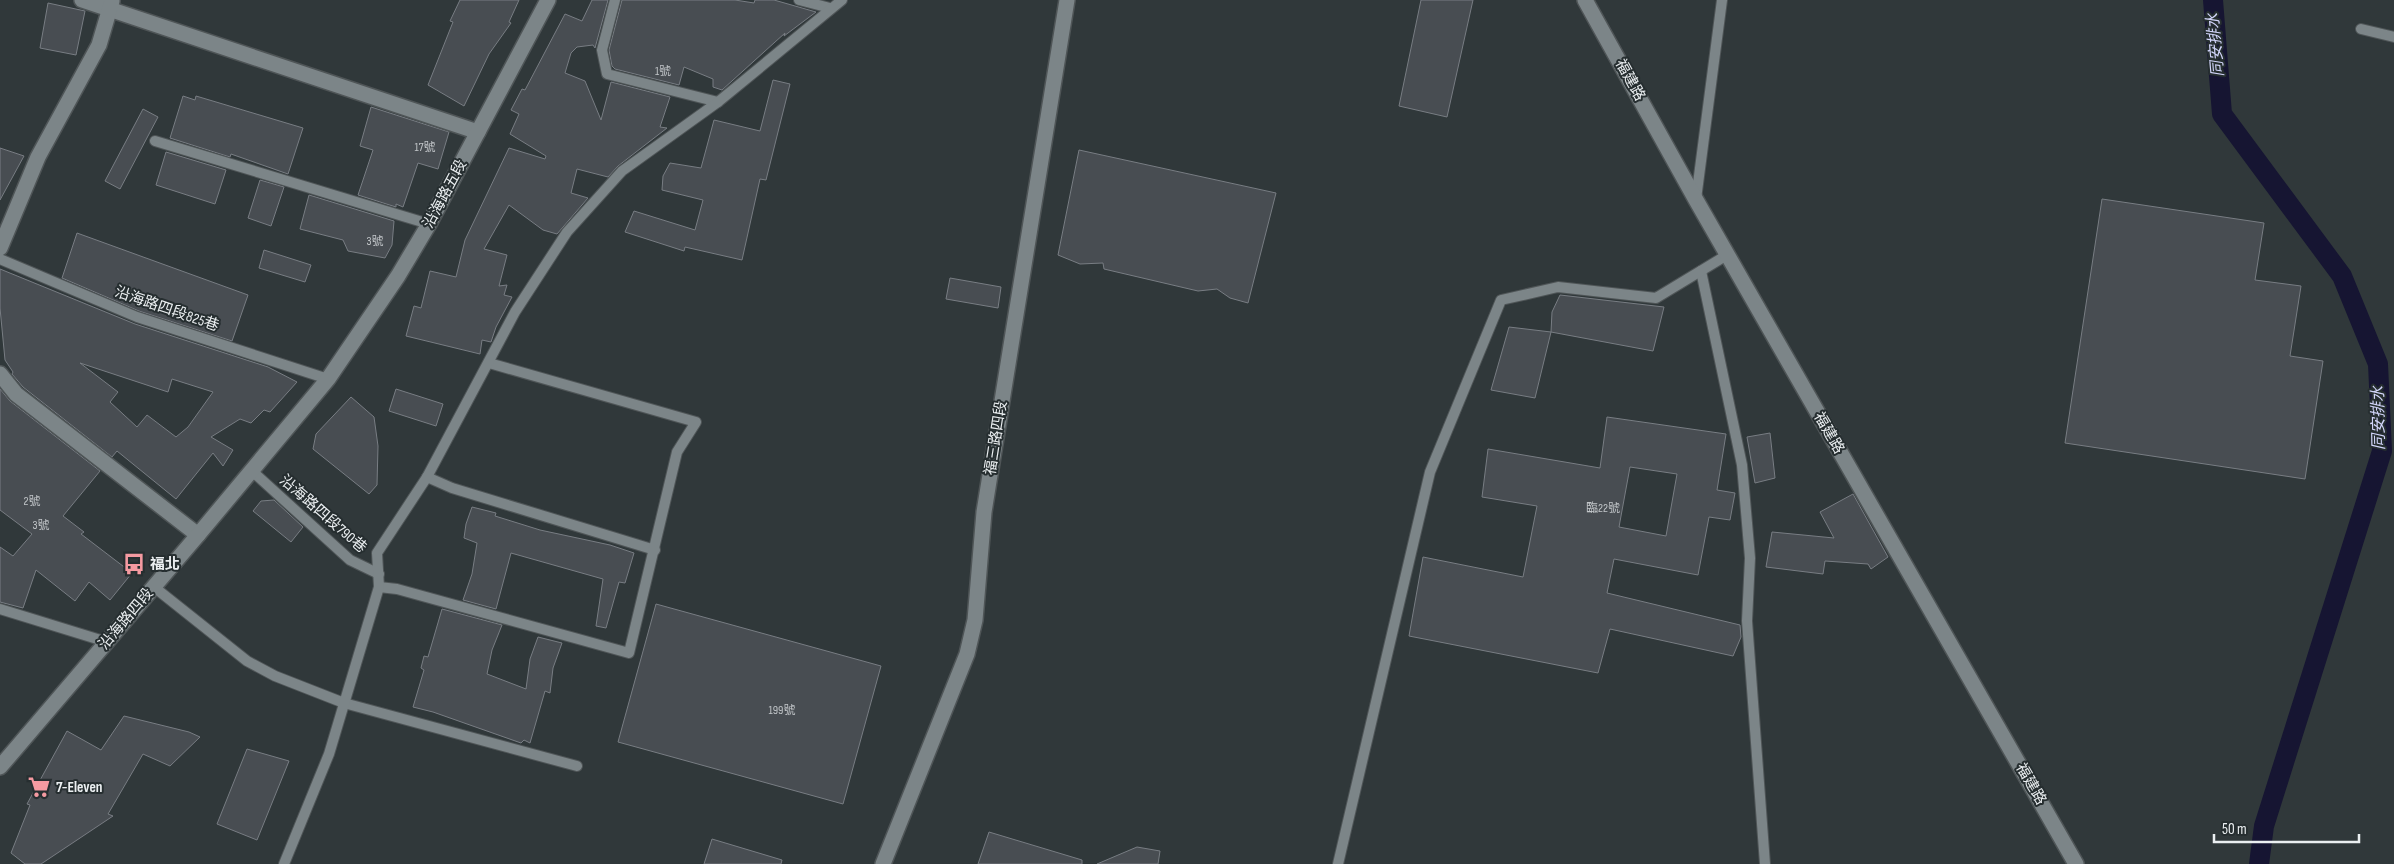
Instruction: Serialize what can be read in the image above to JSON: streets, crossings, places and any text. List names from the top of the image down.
{
  "streets": {
    "street": [
      "福建路",
      "沿海路五段",
      "福三路四段",
      "沿海路四段"
    ],
    "lane": ["沿海路四段825巷", "沿海路四段790巷"]
  },
  "crossings": [
    ["沿海路五段", "沿海路四段825巷"],
    ["沿海路五段", "沿海路四段"],
    ["沿海路四段825巷", "沿海路四段"],
    ["沿海路四段790巷", "沿海路四段"]
  ],
  "water": ["同安排水"],
  "places": {
    "bus stop": ["福北"],
    "supermarket": ["7-Eleven"]
  },
  "house_numbers": [
    "1號",
    "17號",
    "3號",
    "2號",
    "臨22號",
    "3號",
    "199號"
  ],
  "scale_bar": "50 m"
}
